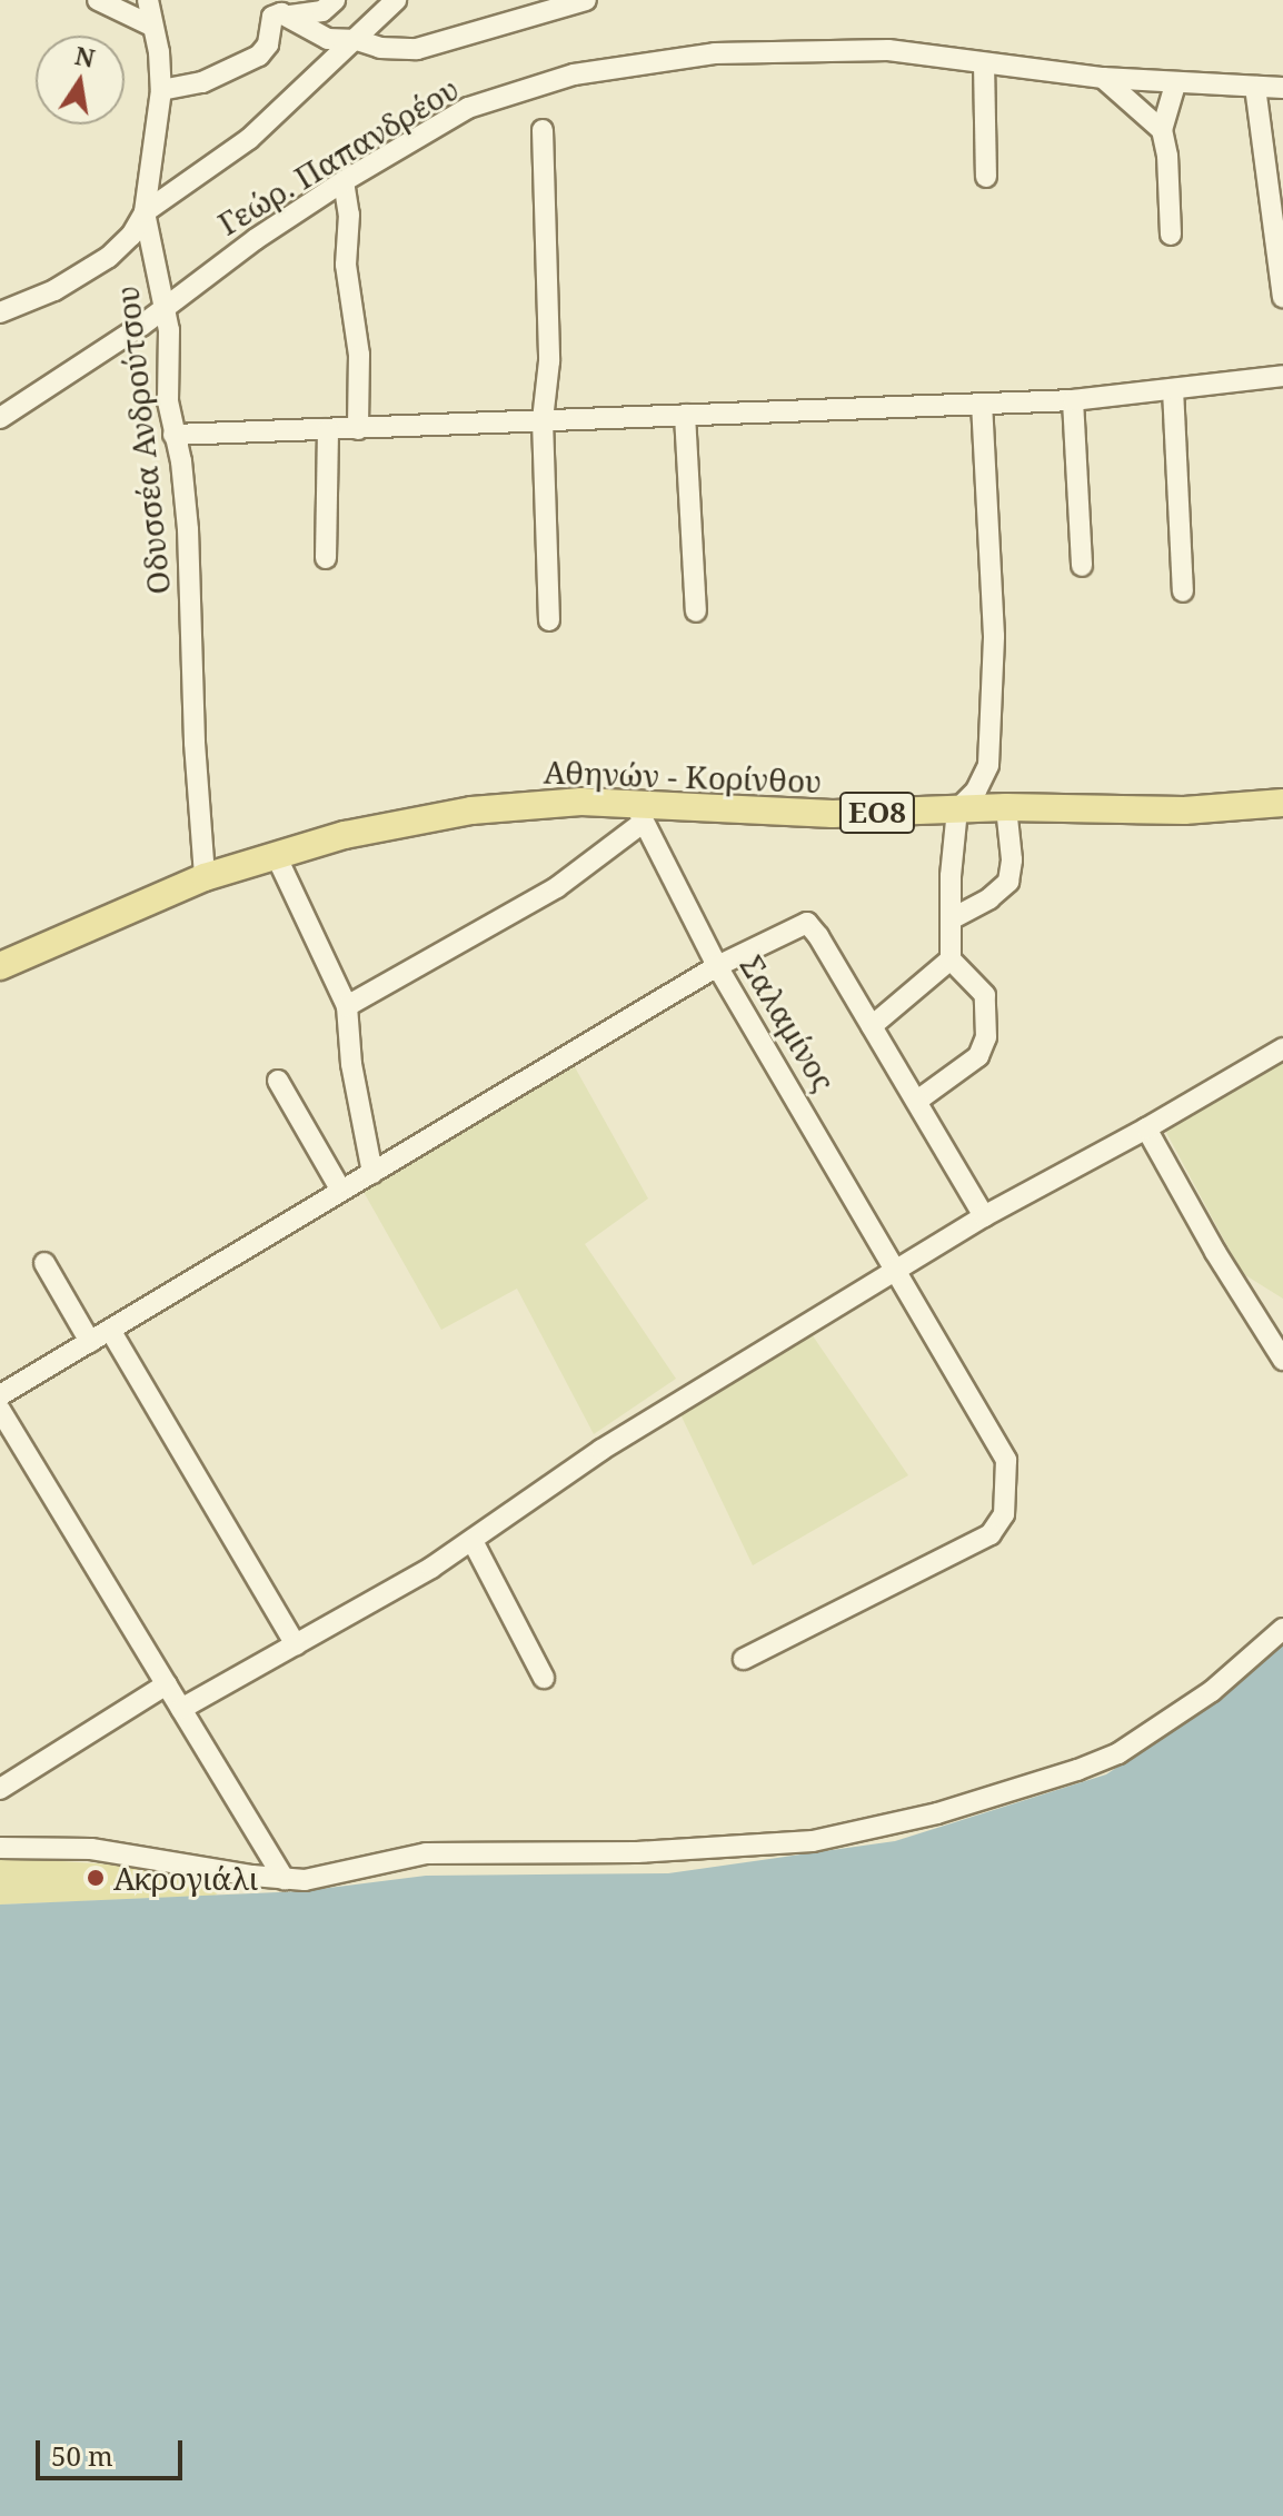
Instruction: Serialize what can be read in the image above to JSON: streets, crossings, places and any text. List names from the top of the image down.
{
  "streets": {
    "main road": ["Αθηνών - Κορίνθου", "ΕΟ8"],
    "street": ["Γεώρ. Παπανδρέου", "Οδυσσέα Ανδρούτσου", "Σαλαμίνος"]
  },
  "crossings": [
    ["Γεώρ. Παπανδρέου", "Οδυσσέα Ανδρούτσου"],
    ["Οδυσσέα Ανδρούτσου", "Αθηνών - Κορίνθου"],
    ["Αθηνών - Κορίνθου", "Σαλαμίνος"]
  ],
  "places": ["Ακρογιάλι"],
  "scale_bar": "50 m",
  "north": "top"
}
